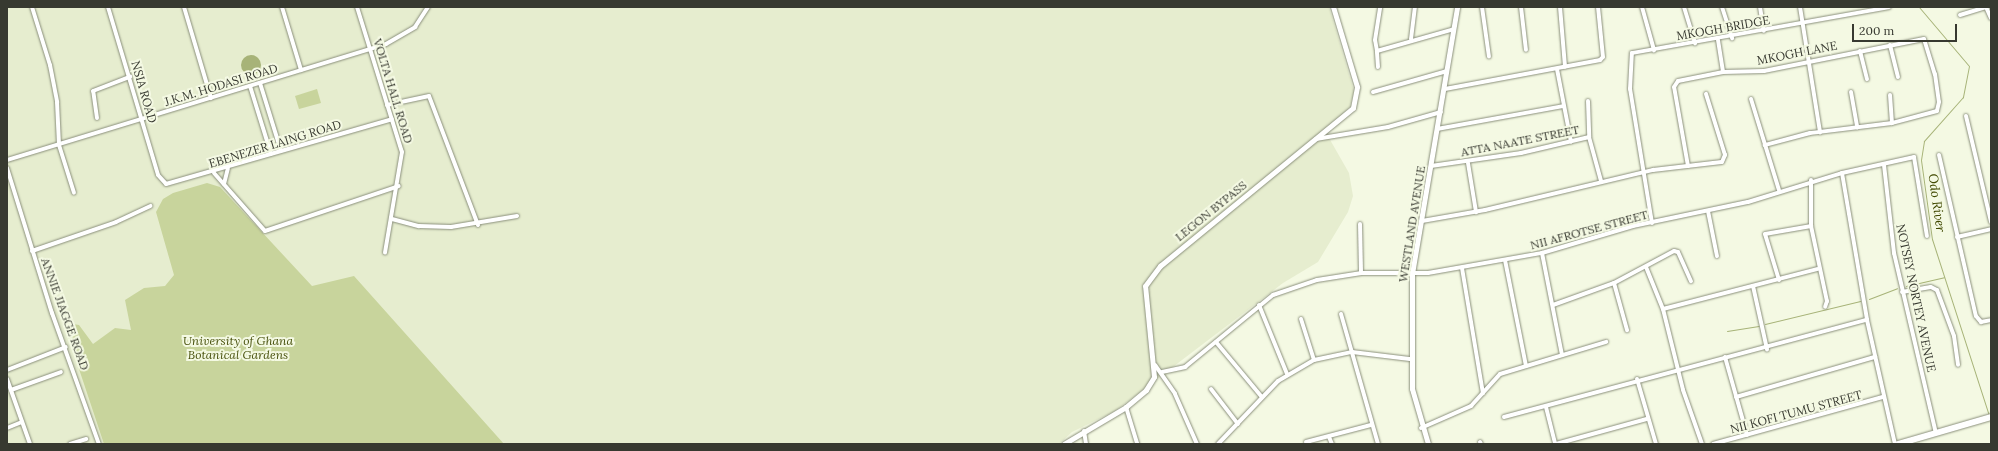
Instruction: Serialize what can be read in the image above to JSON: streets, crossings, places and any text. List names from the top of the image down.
{
  "streets": {
    "street": [
      "MKOGH BRIDGE",
      "MKOGH LANE",
      "J.K.M. HODASI ROAD",
      "VOLTA HALL ROAD",
      "NSIA ROAD",
      "ATTA NAATE STREET",
      "EBENEZER LAING ROAD",
      "LEGON BYPASS",
      "WESTLAND AVENUE",
      "NII AFROTSE STREET",
      "NOTSEY NORTEY AVENUE",
      "ANNIE JIAGGE ROAD",
      "NII KOFI TUMU STREET"
    ]
  },
  "crossings": [
    ["J.K.M. HODASI ROAD", "VOLTA HALL ROAD"],
    ["J.K.M. HODASI ROAD", "NSIA ROAD"],
    ["VOLTA HALL ROAD", "EBENEZER LAING ROAD"],
    ["NSIA ROAD", "EBENEZER LAING ROAD"],
    ["ATTA NAATE STREET", "WESTLAND AVENUE"],
    ["WESTLAND AVENUE", "NII AFROTSE STREET"],
    ["NII AFROTSE STREET", "NOTSEY NORTEY AVENUE"]
  ],
  "water": ["Odo River"],
  "parks": ["University of Ghana Botanical Gardens"],
  "scale_bar": "200 m"
}
